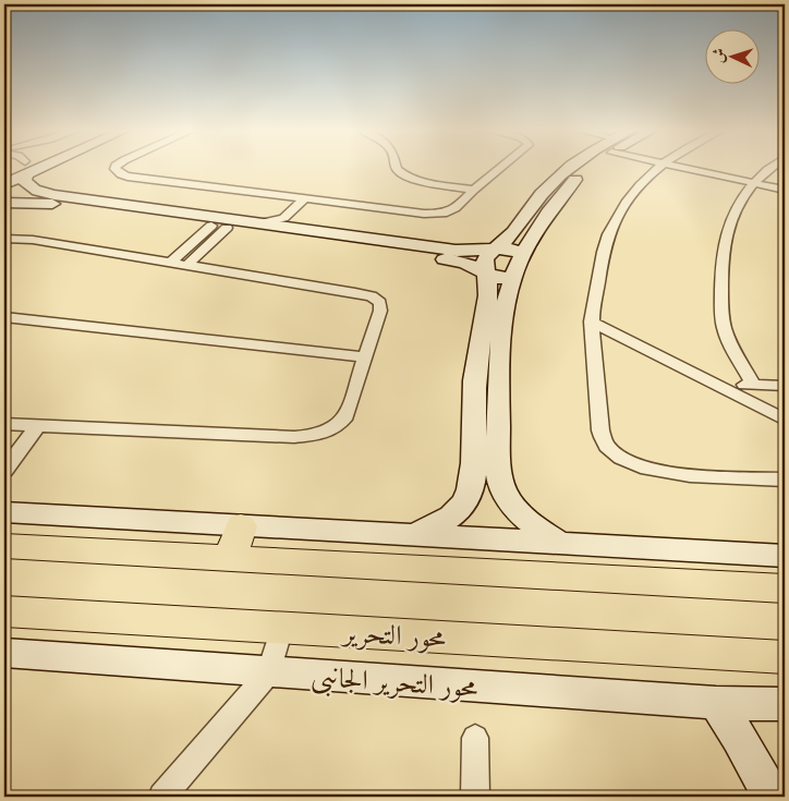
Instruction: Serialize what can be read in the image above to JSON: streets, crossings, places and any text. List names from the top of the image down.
{
  "streets": {
    "main road": ["محور التحرير"],
    "street": ["محور التحرير الجانبى"]
  },
  "north": "left"
}
